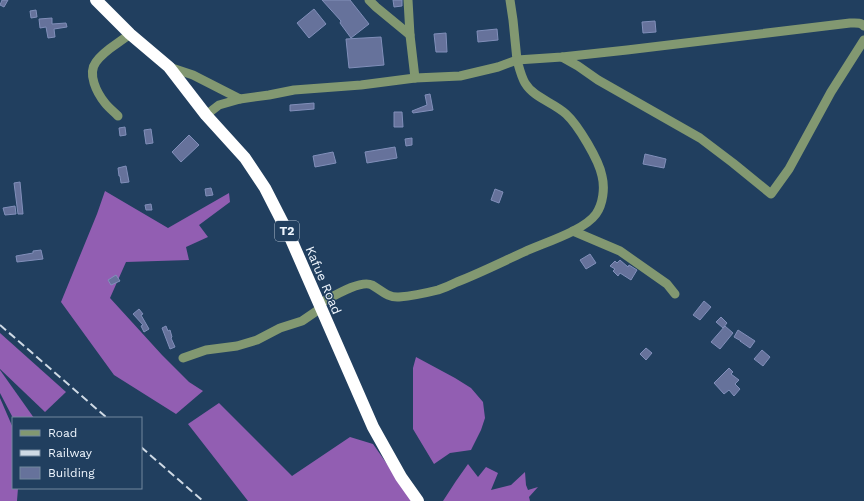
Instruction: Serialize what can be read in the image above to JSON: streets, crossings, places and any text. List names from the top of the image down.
{
  "streets": {
    "highway": ["T2", "Kafue Road"]
  },
  "legend": ["Road", "Railway", "Building"]
}
